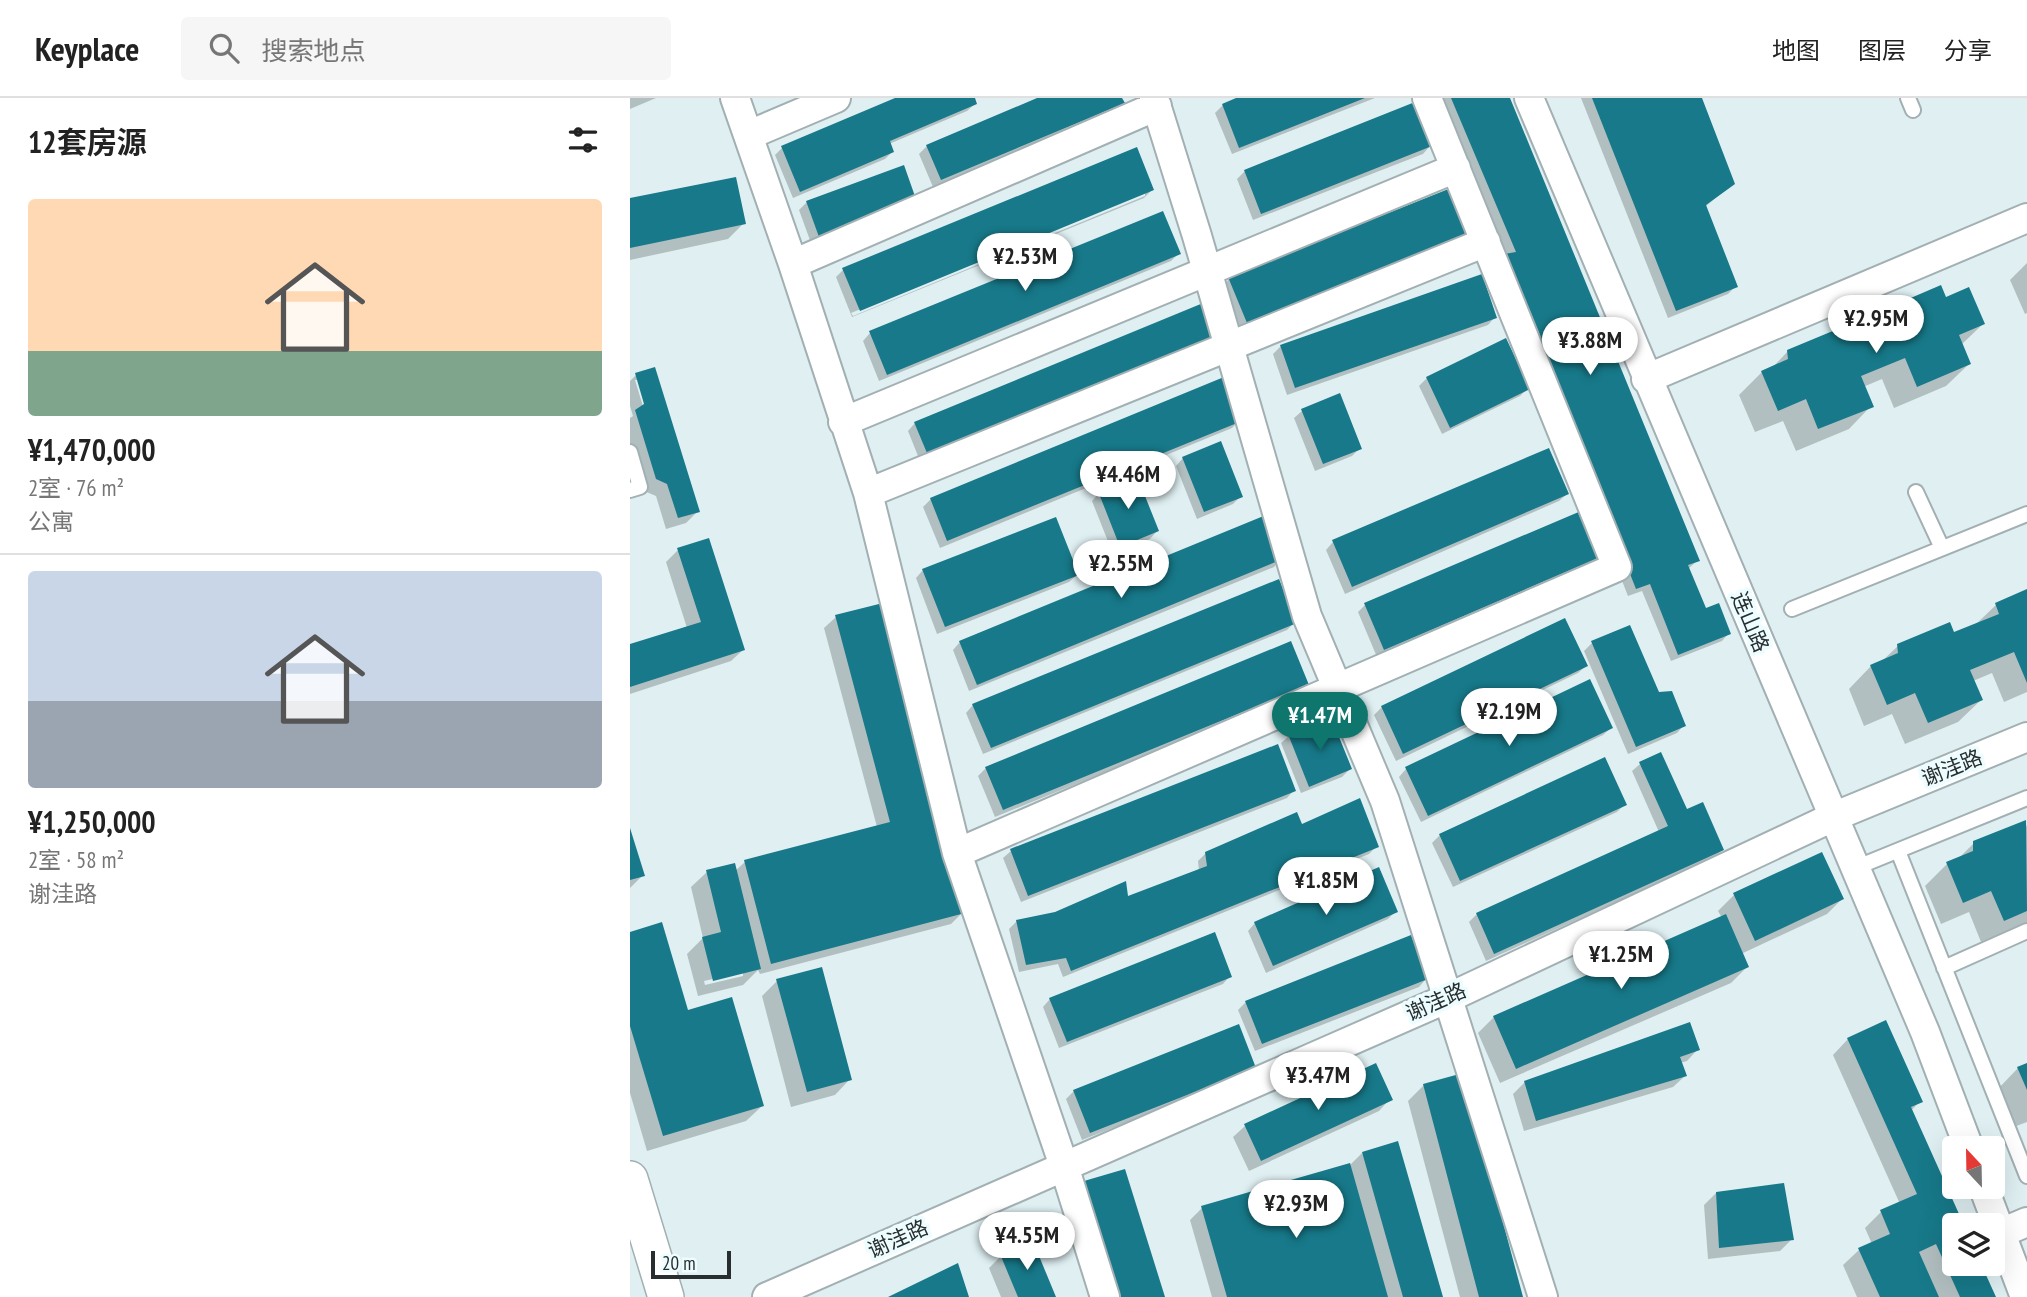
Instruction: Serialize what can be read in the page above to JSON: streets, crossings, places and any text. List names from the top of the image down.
{
  "streets": {
    "street": ["连山路", "谢洼路"]
  },
  "crossings": [
    ["连山路", "谢洼路"]
  ],
  "scale_bar": "20 m",
  "north": "top",
  "page": {
    "header": "Keyplace",
    "search": "搜索地点",
    "nav": ["地图", "图层", "分享"],
    "heading": "12套房源",
    "list": [
      {
        "name": "¥1,470,000",
        "note": "2室 · 76 m² · 公寓"
      },
      {
        "name": "¥1,250,000",
        "note": "2室 · 58 m² · 谢洼路"
      }
    ],
    "price": [
      "¥2.53M",
      "¥2.95M",
      "¥3.88M",
      "¥4.46M",
      "¥2.55M",
      "¥2.19M",
      "¥1.47M",
      "¥1.85M",
      "¥1.25M",
      "¥3.47M",
      "¥2.93M",
      "¥4.55M"
    ],
    "scale": "20 m"
  }
}
